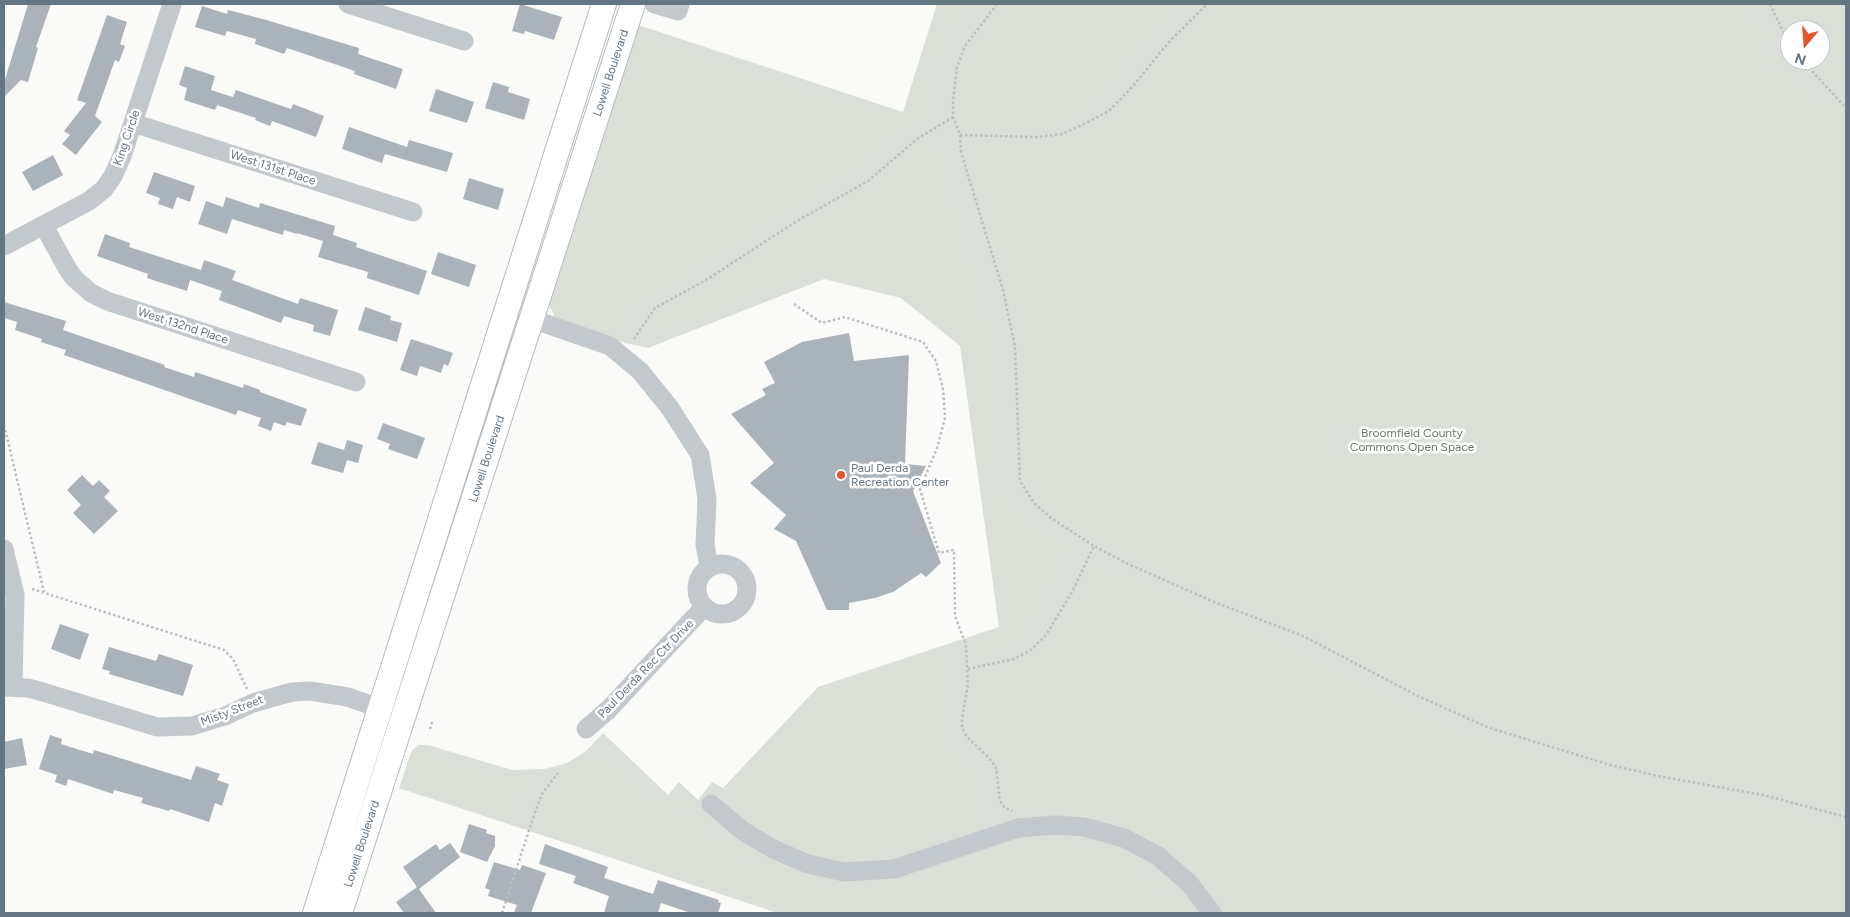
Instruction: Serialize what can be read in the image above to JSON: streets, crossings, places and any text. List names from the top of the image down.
{
  "streets": {
    "main road": ["Lowell Boulevard"],
    "street": [
      "King Circle",
      "West 131st Place",
      "West 132nd Place",
      "Paul Derda Rec Ctr Drive",
      "Misty Street"
    ]
  },
  "crossings": [
    ["Lowell Boulevard", "Misty Street"],
    ["King Circle", "West 131st Place"],
    ["King Circle", "West 132nd Place"]
  ],
  "parks": ["Broomfield County Commons Open Space"],
  "places": ["Paul Derda Recreation Center"],
  "north": "bottom"
}
